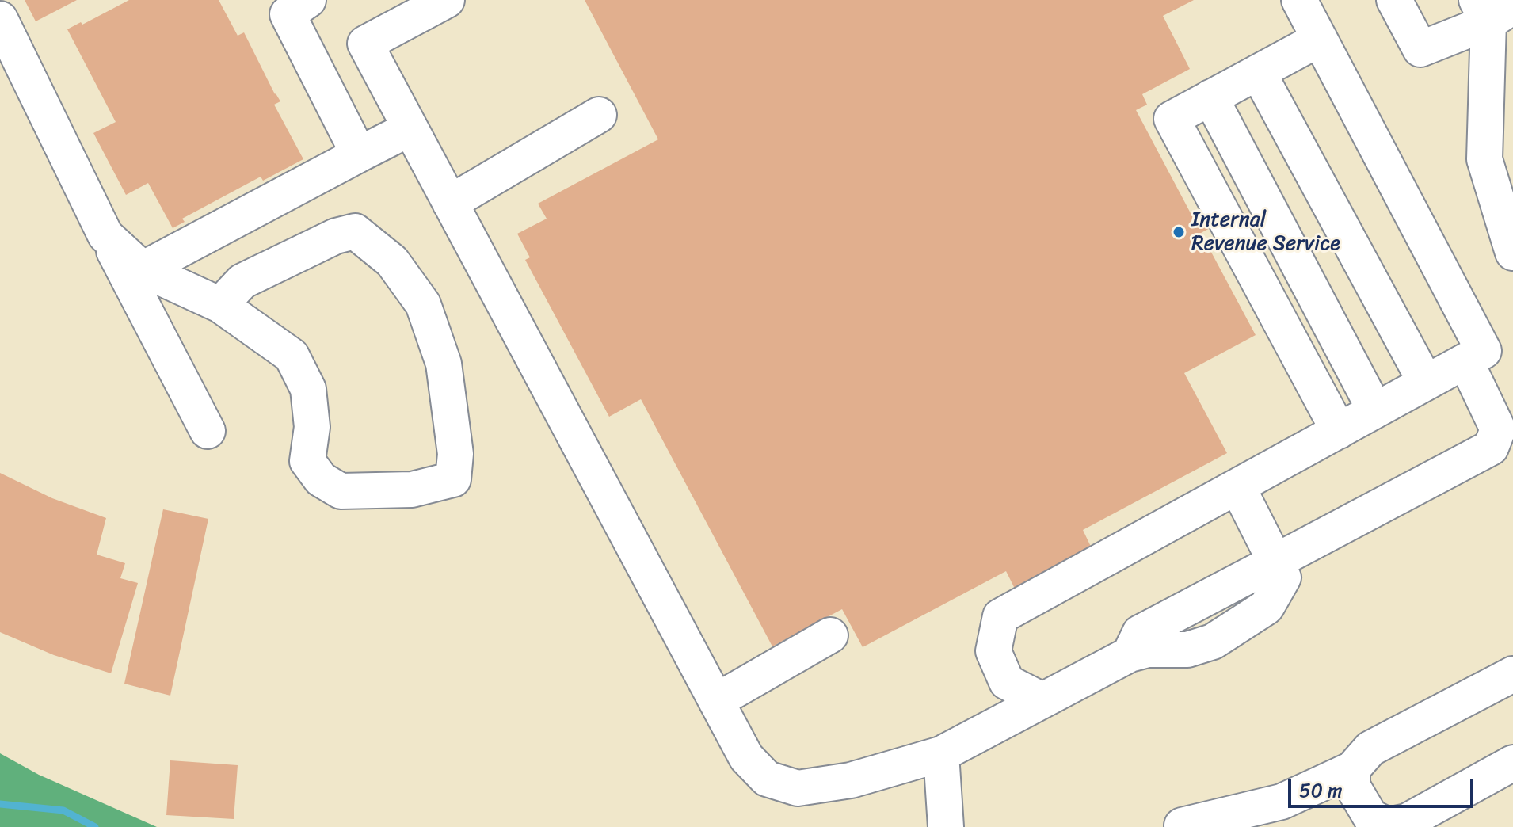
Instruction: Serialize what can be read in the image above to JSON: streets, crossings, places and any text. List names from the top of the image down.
{
  "places": ["Internal Revenue Service"],
  "scale_bar": "50 m"
}
